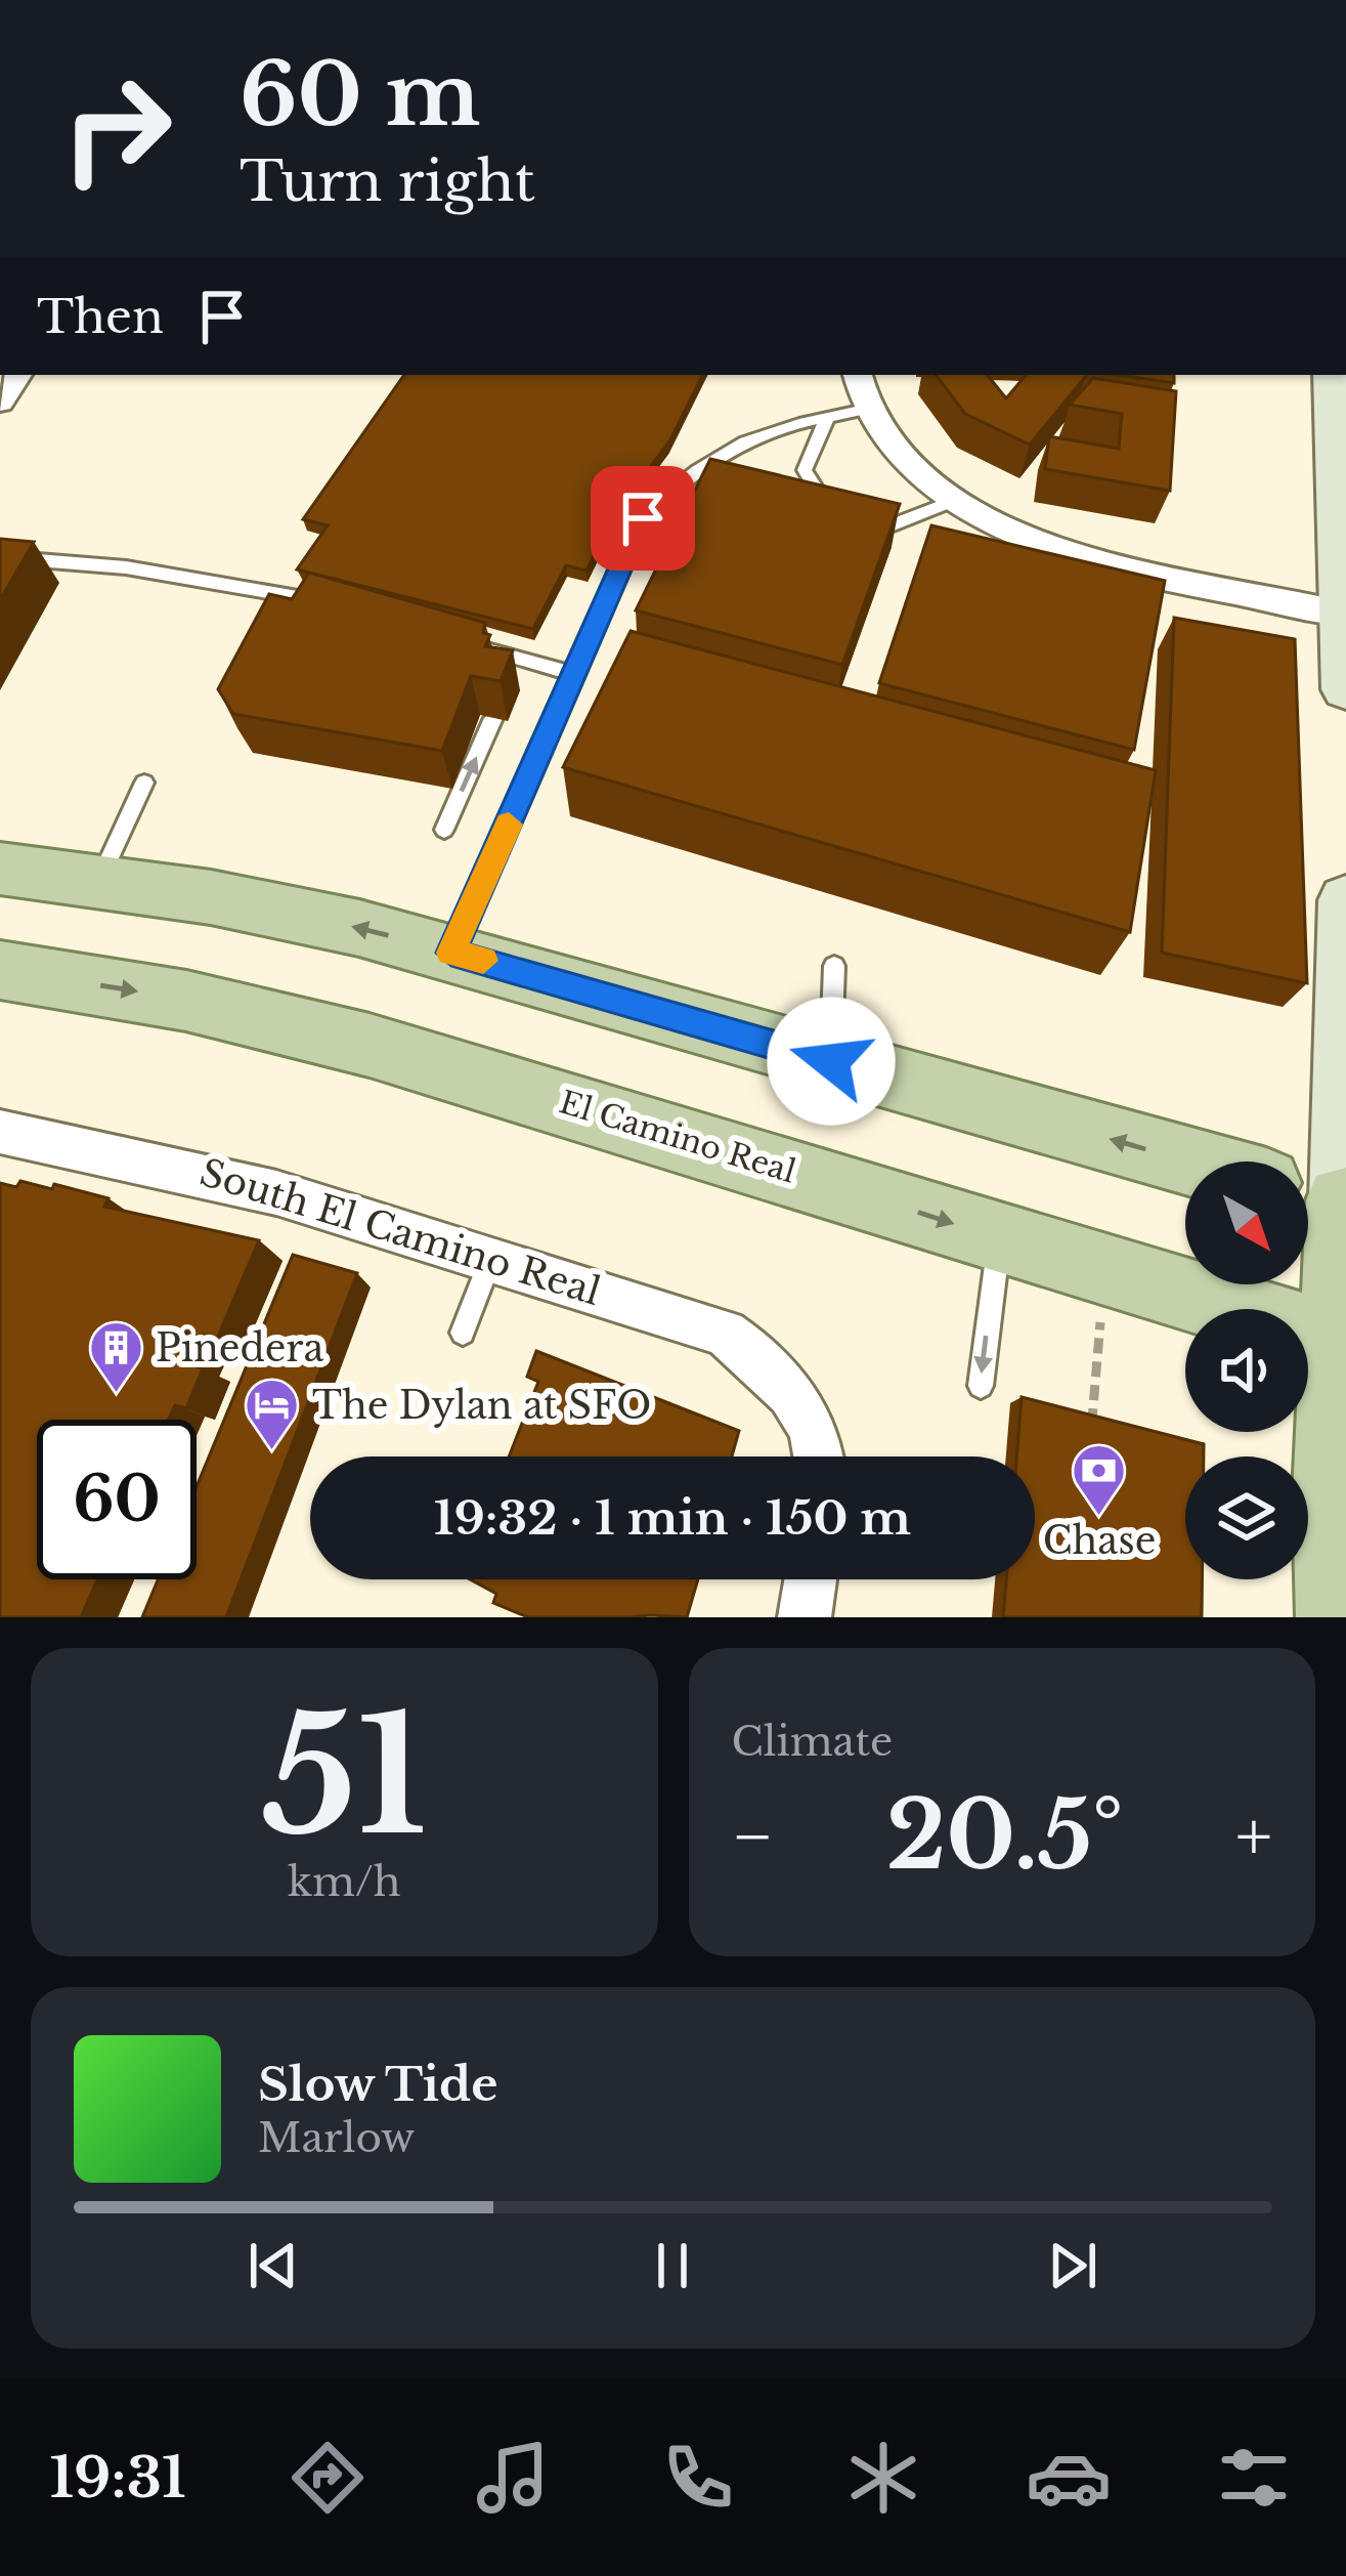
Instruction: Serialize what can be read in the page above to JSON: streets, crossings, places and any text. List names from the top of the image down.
{
  "streets": {
    "main road": ["El Camino Real"],
    "street": ["South El Camino Real"]
  },
  "places": {
    "building": ["Pinedera"],
    "hotel": ["The Dylan at SFO"],
    "bank": ["Chase"]
  },
  "north": "bottom right",
  "page": {
    "turn": ["60 m", "Turn right"],
    "then": "Then",
    "limit": "60",
    "trip": "19:32 · 1 min · 150 m",
    "tile": [
      ["51", "km/h"],
      "Climate"
    ],
    "heat": ["−", "20.5°", "+"],
    "song": ["Slow Tide", "Marlow"],
    "tabs": "19:31"
  }
}
